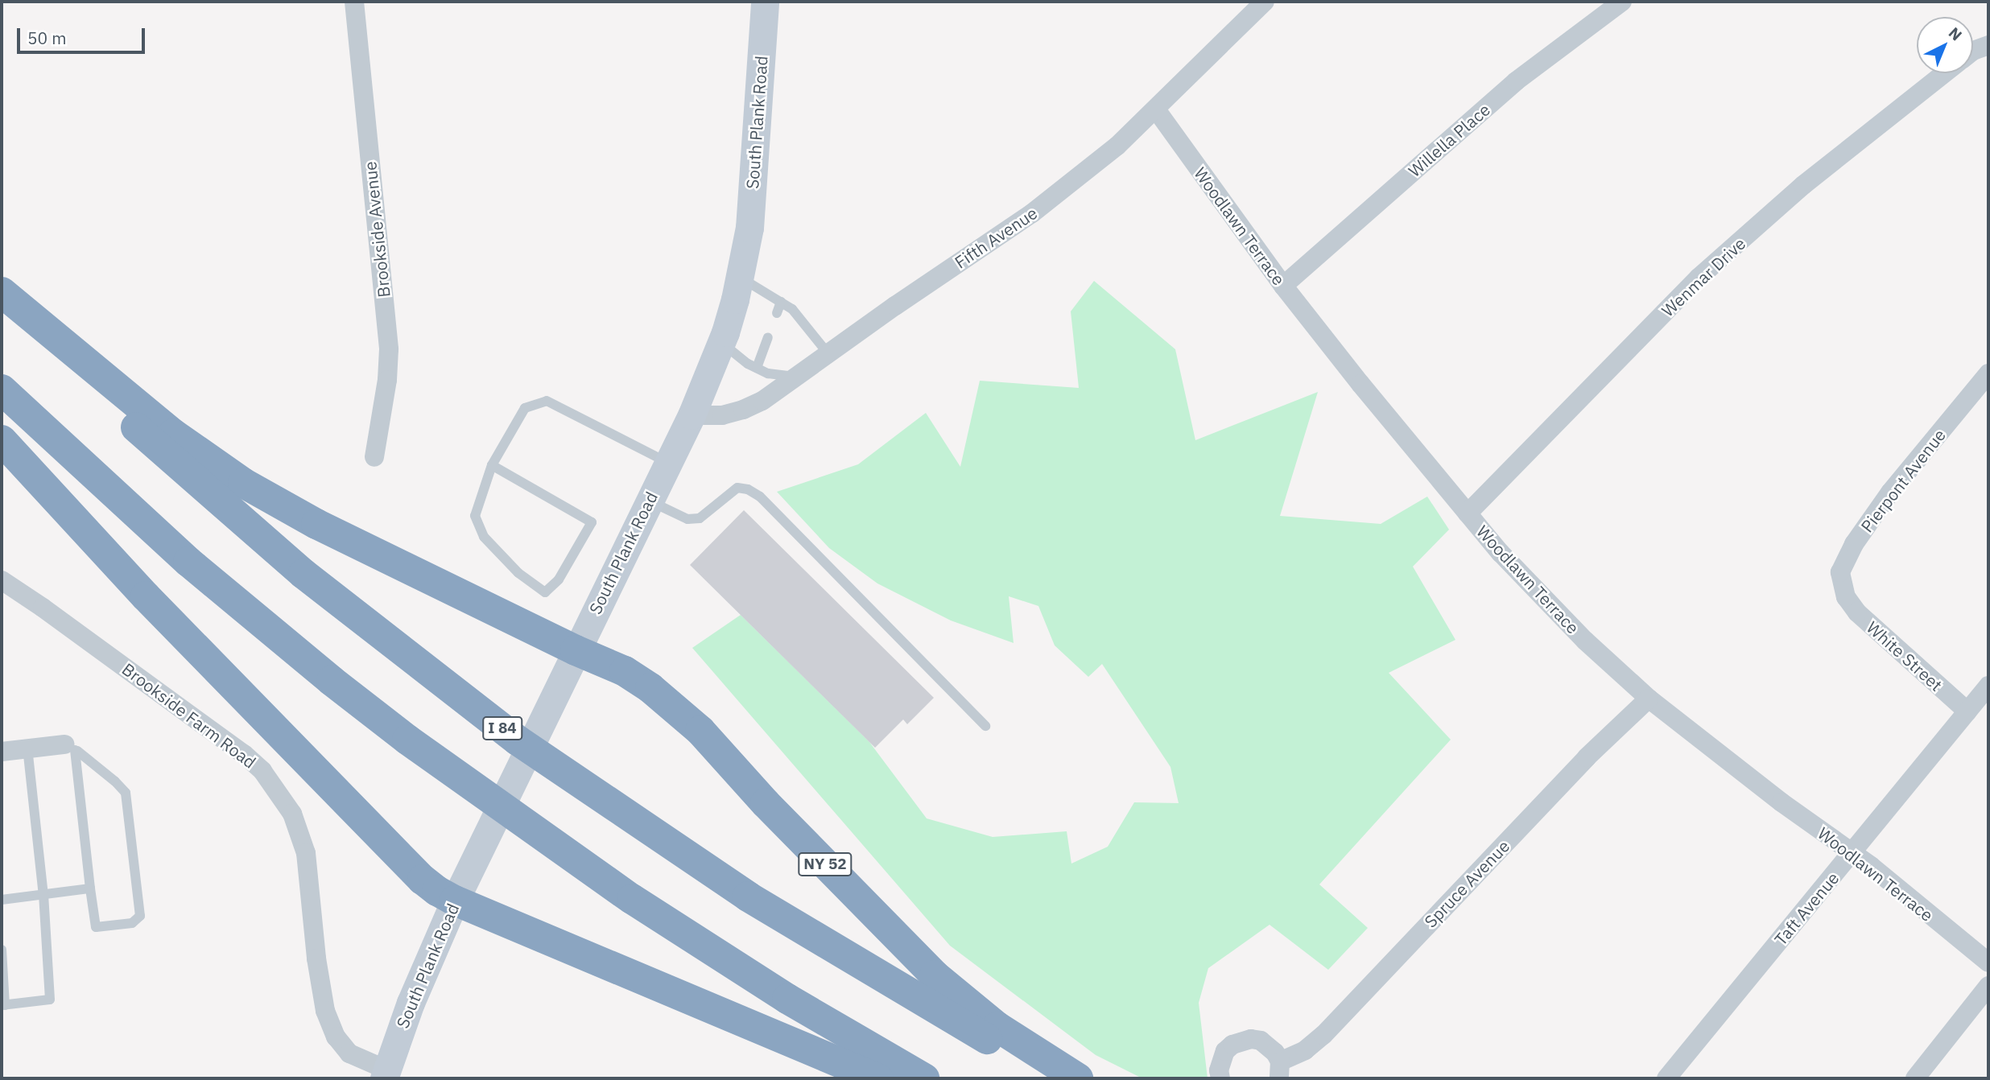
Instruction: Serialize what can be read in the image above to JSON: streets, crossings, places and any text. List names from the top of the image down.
{
  "streets": {
    "highway": ["I 84", "NY 52"],
    "main road": ["South Plank Road"],
    "street": [
      "Willella Place",
      "Woodlawn Terrace",
      "Brookside Avenue",
      "Fifth Avenue",
      "Wenmar Drive",
      "Pierpont Avenue",
      "White Street",
      "Brookside Farm Road",
      "Spruce Avenue",
      "Taft Avenue"
    ]
  },
  "crossings": [
    ["South Plank Road", "Fifth Avenue"],
    ["South Plank Road", "Brookside Farm Road"],
    ["South Plank Road", "NY 52"],
    ["Willella Place", "Woodlawn Terrace"],
    ["Woodlawn Terrace", "Fifth Avenue"],
    ["Woodlawn Terrace", "Wenmar Drive"],
    ["Woodlawn Terrace", "Spruce Avenue"],
    ["Woodlawn Terrace", "Taft Avenue"],
    ["Pierpont Avenue", "White Street"],
    ["White Street", "Taft Avenue"]
  ],
  "scale_bar": "50 m",
  "north": "top right"
}
